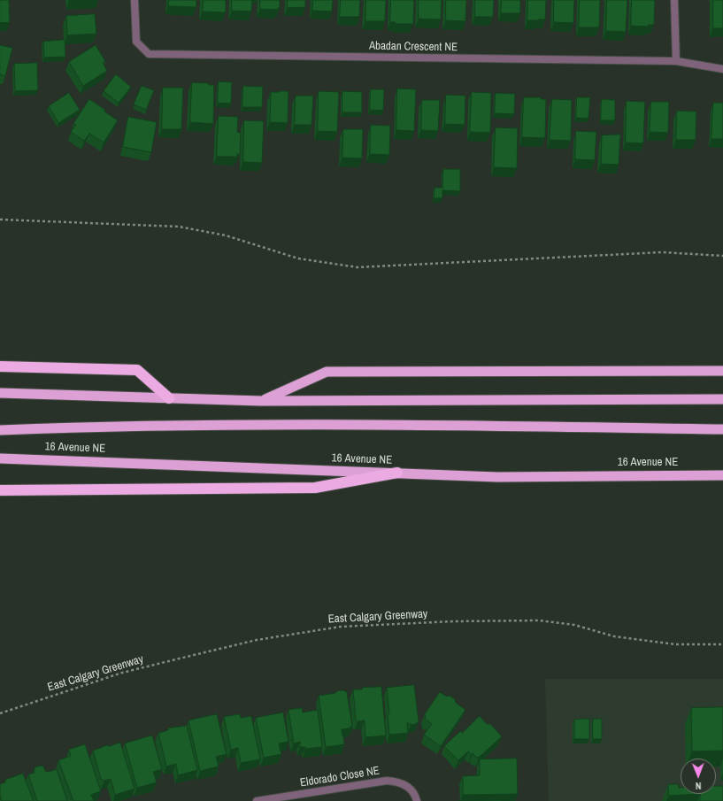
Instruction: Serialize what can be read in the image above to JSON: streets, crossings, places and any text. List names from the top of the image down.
{
  "streets": {
    "highway": ["16 Avenue NE"],
    "street": ["Abadan Crescent NE", "Eldorado Close NE"],
    "path": ["East Calgary Greenway"]
  },
  "north": "bottom"
}
